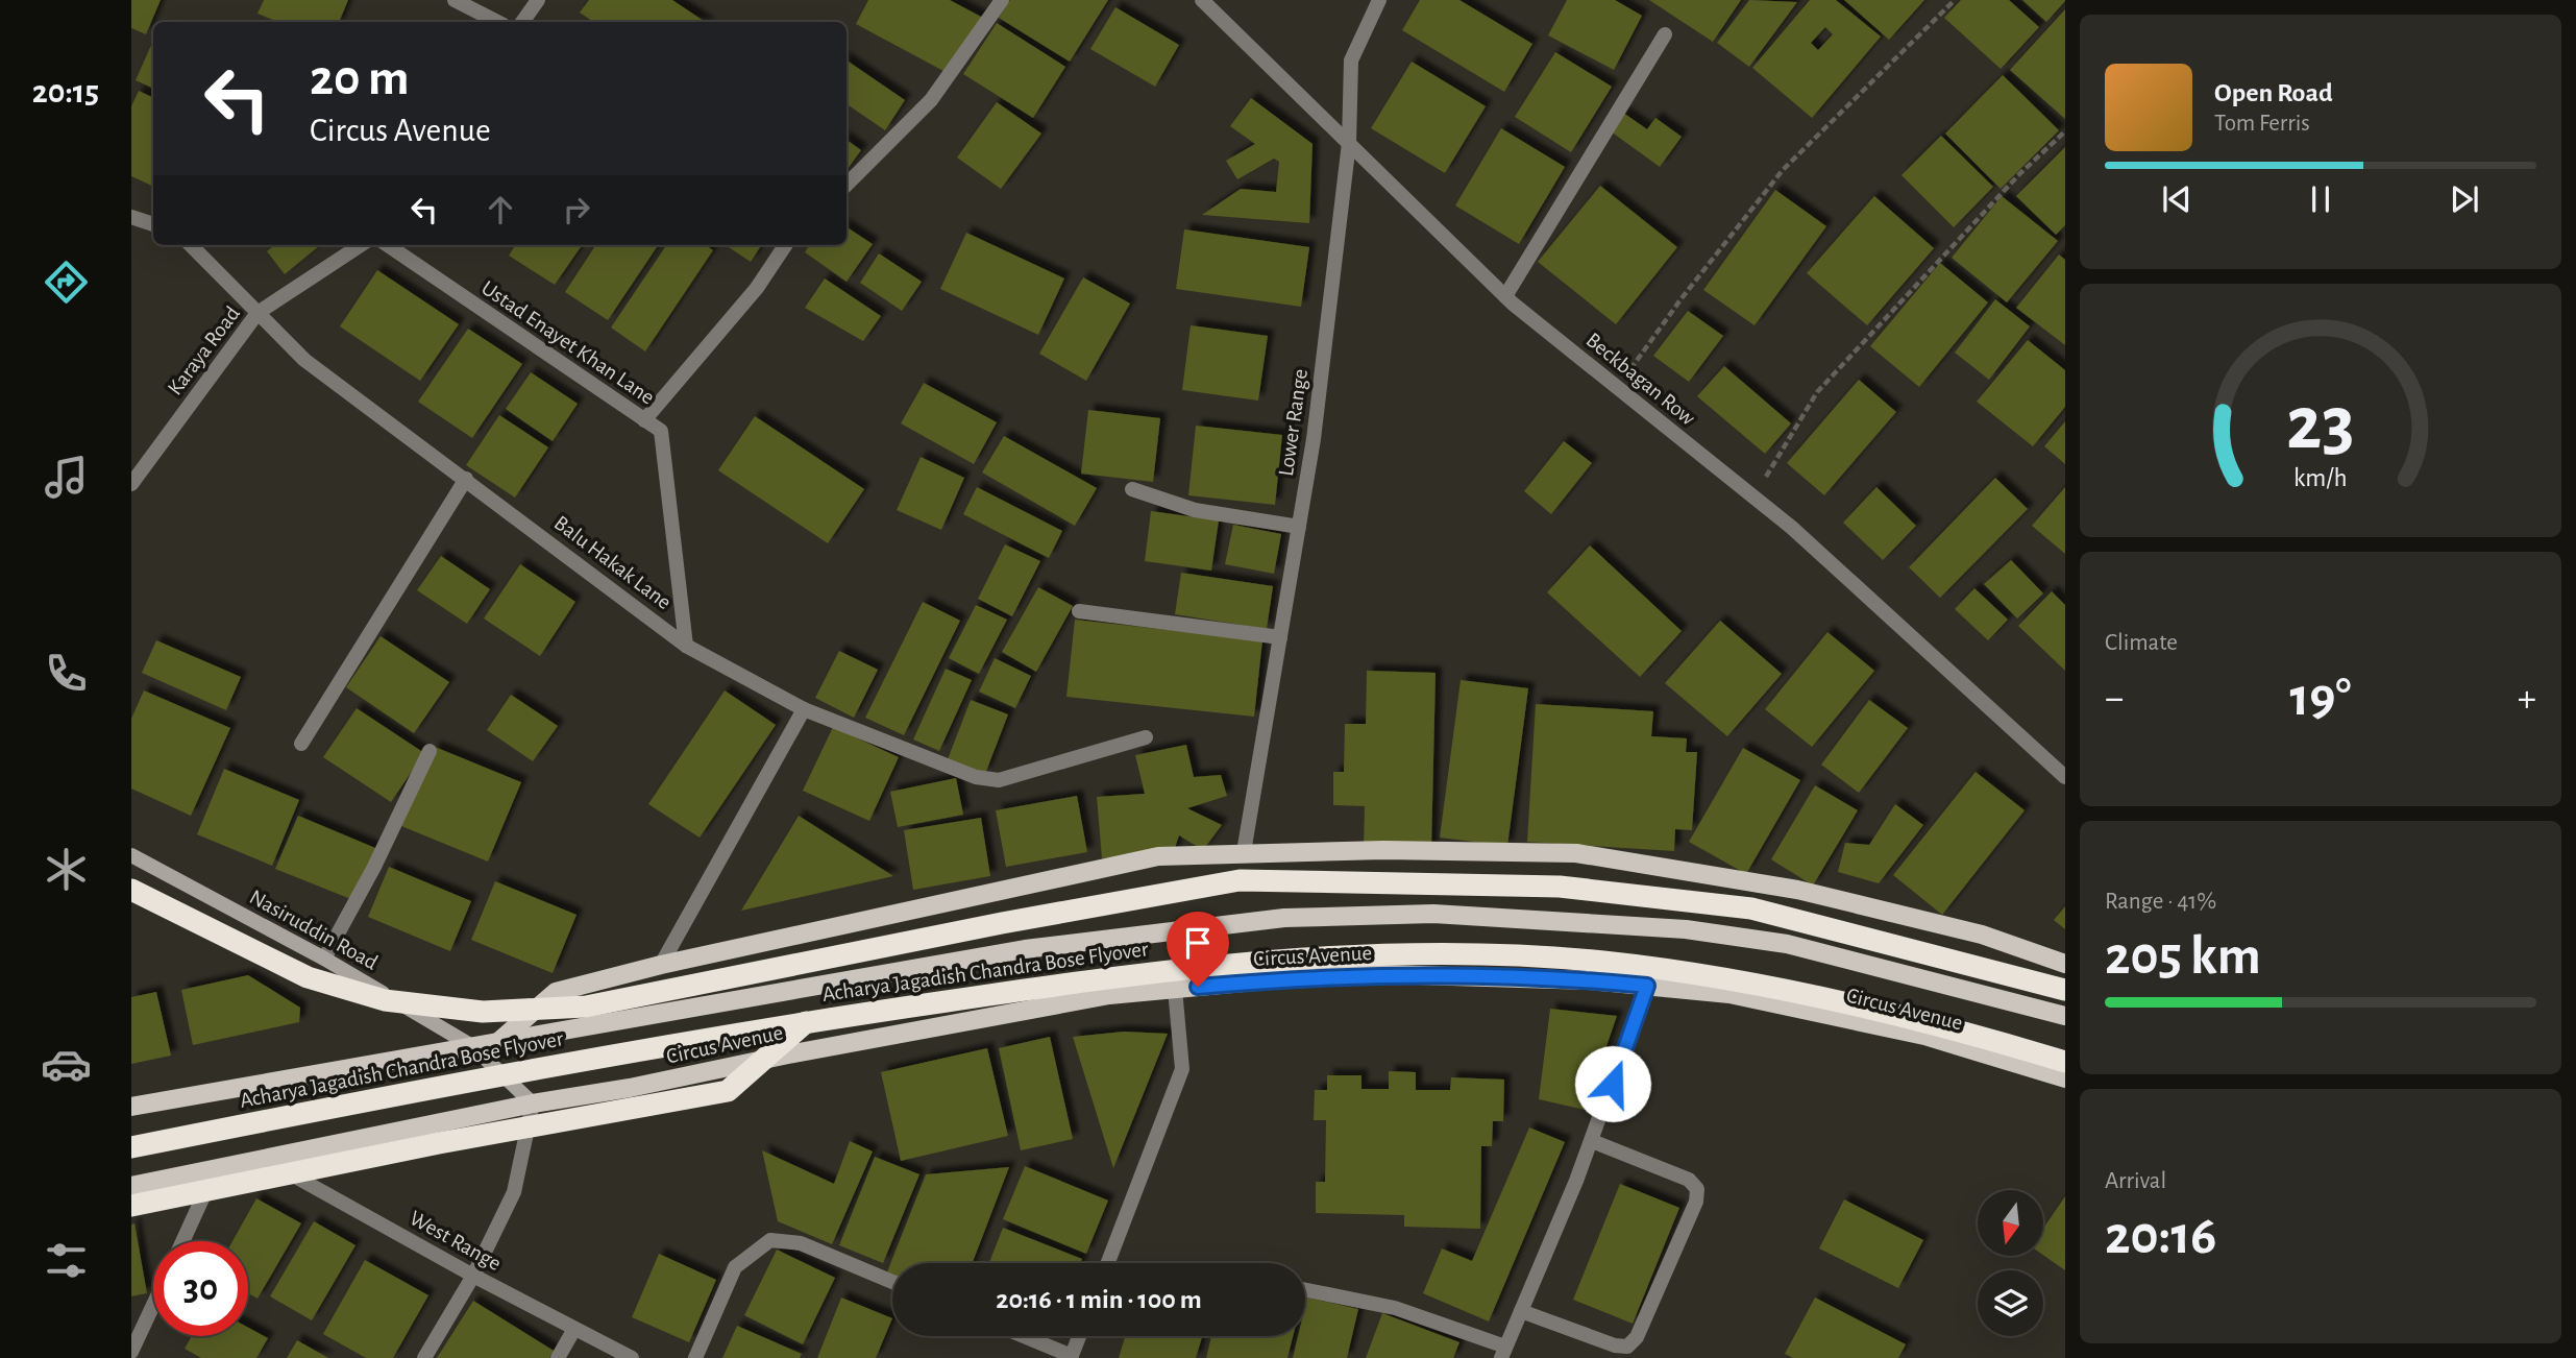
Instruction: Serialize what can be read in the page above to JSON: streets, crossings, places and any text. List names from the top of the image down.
{
  "streets": {
    "highway": ["Acharya Jagadish Chandra Bose Flyover"],
    "main road": ["Nasiruddin Road", "Circus Avenue"],
    "street": [
      "Ustad Enayet Khan Lane",
      "Karaya Road",
      "Beckbagan Row",
      "Lower Range",
      "Balu Hakak Lane",
      "West Range"
    ]
  },
  "crossings": [
    ["Ustad Enayet Khan Lane", "Balu Hakak Lane"],
    ["Karaya Road", "Balu Hakak Lane"],
    ["Beckbagan Row", "Lower Range"],
    ["Nasiruddin Road", "Circus Avenue"],
    ["Nasiruddin Road", "Acharya Jagadish Chandra Bose Flyover"],
    ["Circus Avenue", "West Range"]
  ],
  "north": "bottom",
  "page": {
    "tabs": "20:15",
    "turn": ["20 m", "Circus Avenue"],
    "song": ["Open Road", "Tom Ferris"],
    "tile": [
      "Climate",
      ["Range · 41%", "205 km"],
      ["Arrival", "20:16"]
    ],
    "heat": ["−", "19°", "+"],
    "limit": "30",
    "trip": "20:16 · 1 min · 100 m",
    "gauge": ["23", "km/h"]
  }
}
